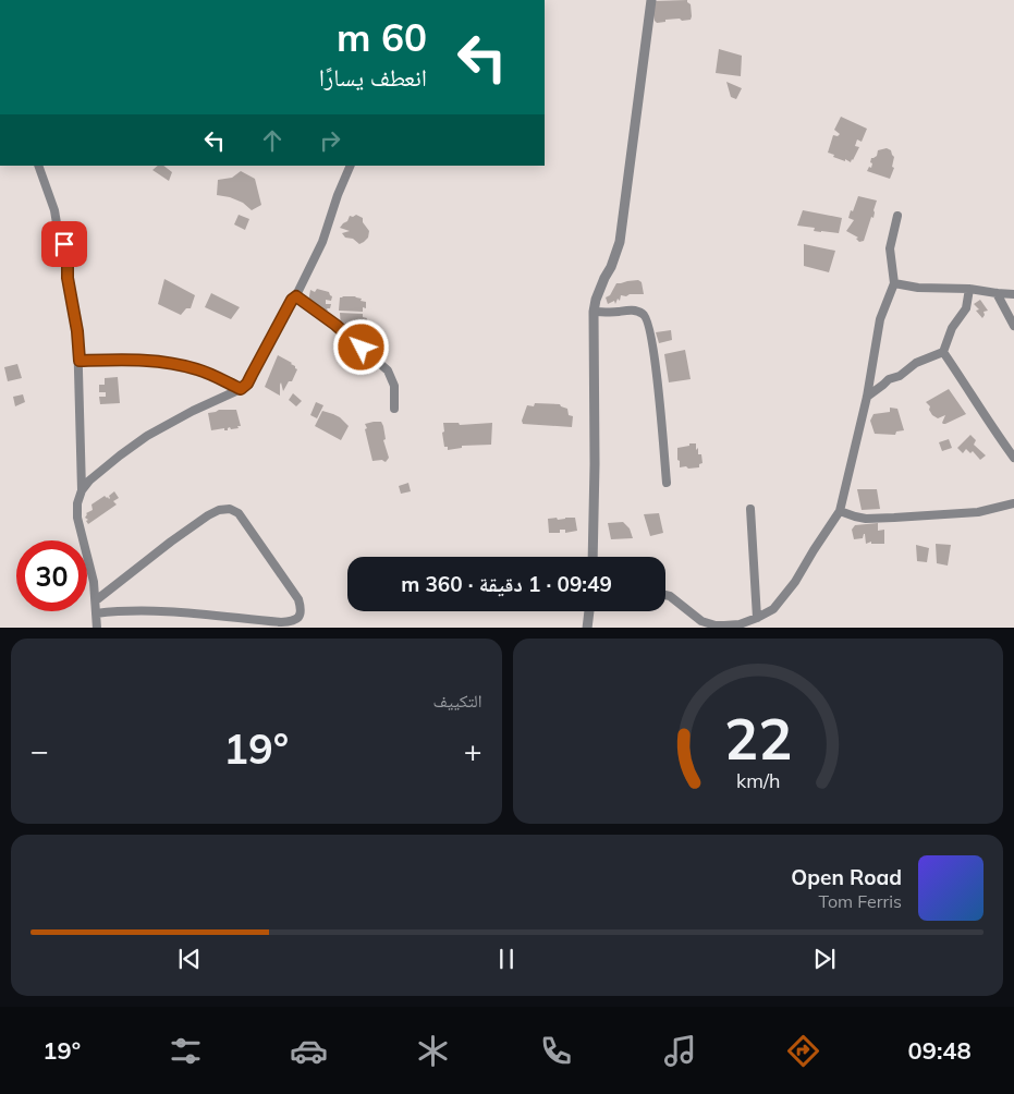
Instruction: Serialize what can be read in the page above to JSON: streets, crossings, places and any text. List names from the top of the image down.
{
  "page": {
    "turn": ["60 m", "انعطف يسارًا"],
    "limit": "30",
    "trip": "09:49 · 1 دقيقة · 360 m",
    "tile": "التكييف",
    "heat": ["−", "19°", "+"],
    "song": ["Open Road", "Tom Ferris"],
    "tabs": ["09:48", "19°"],
    "gauge": ["22", "km/h"]
  }
}
